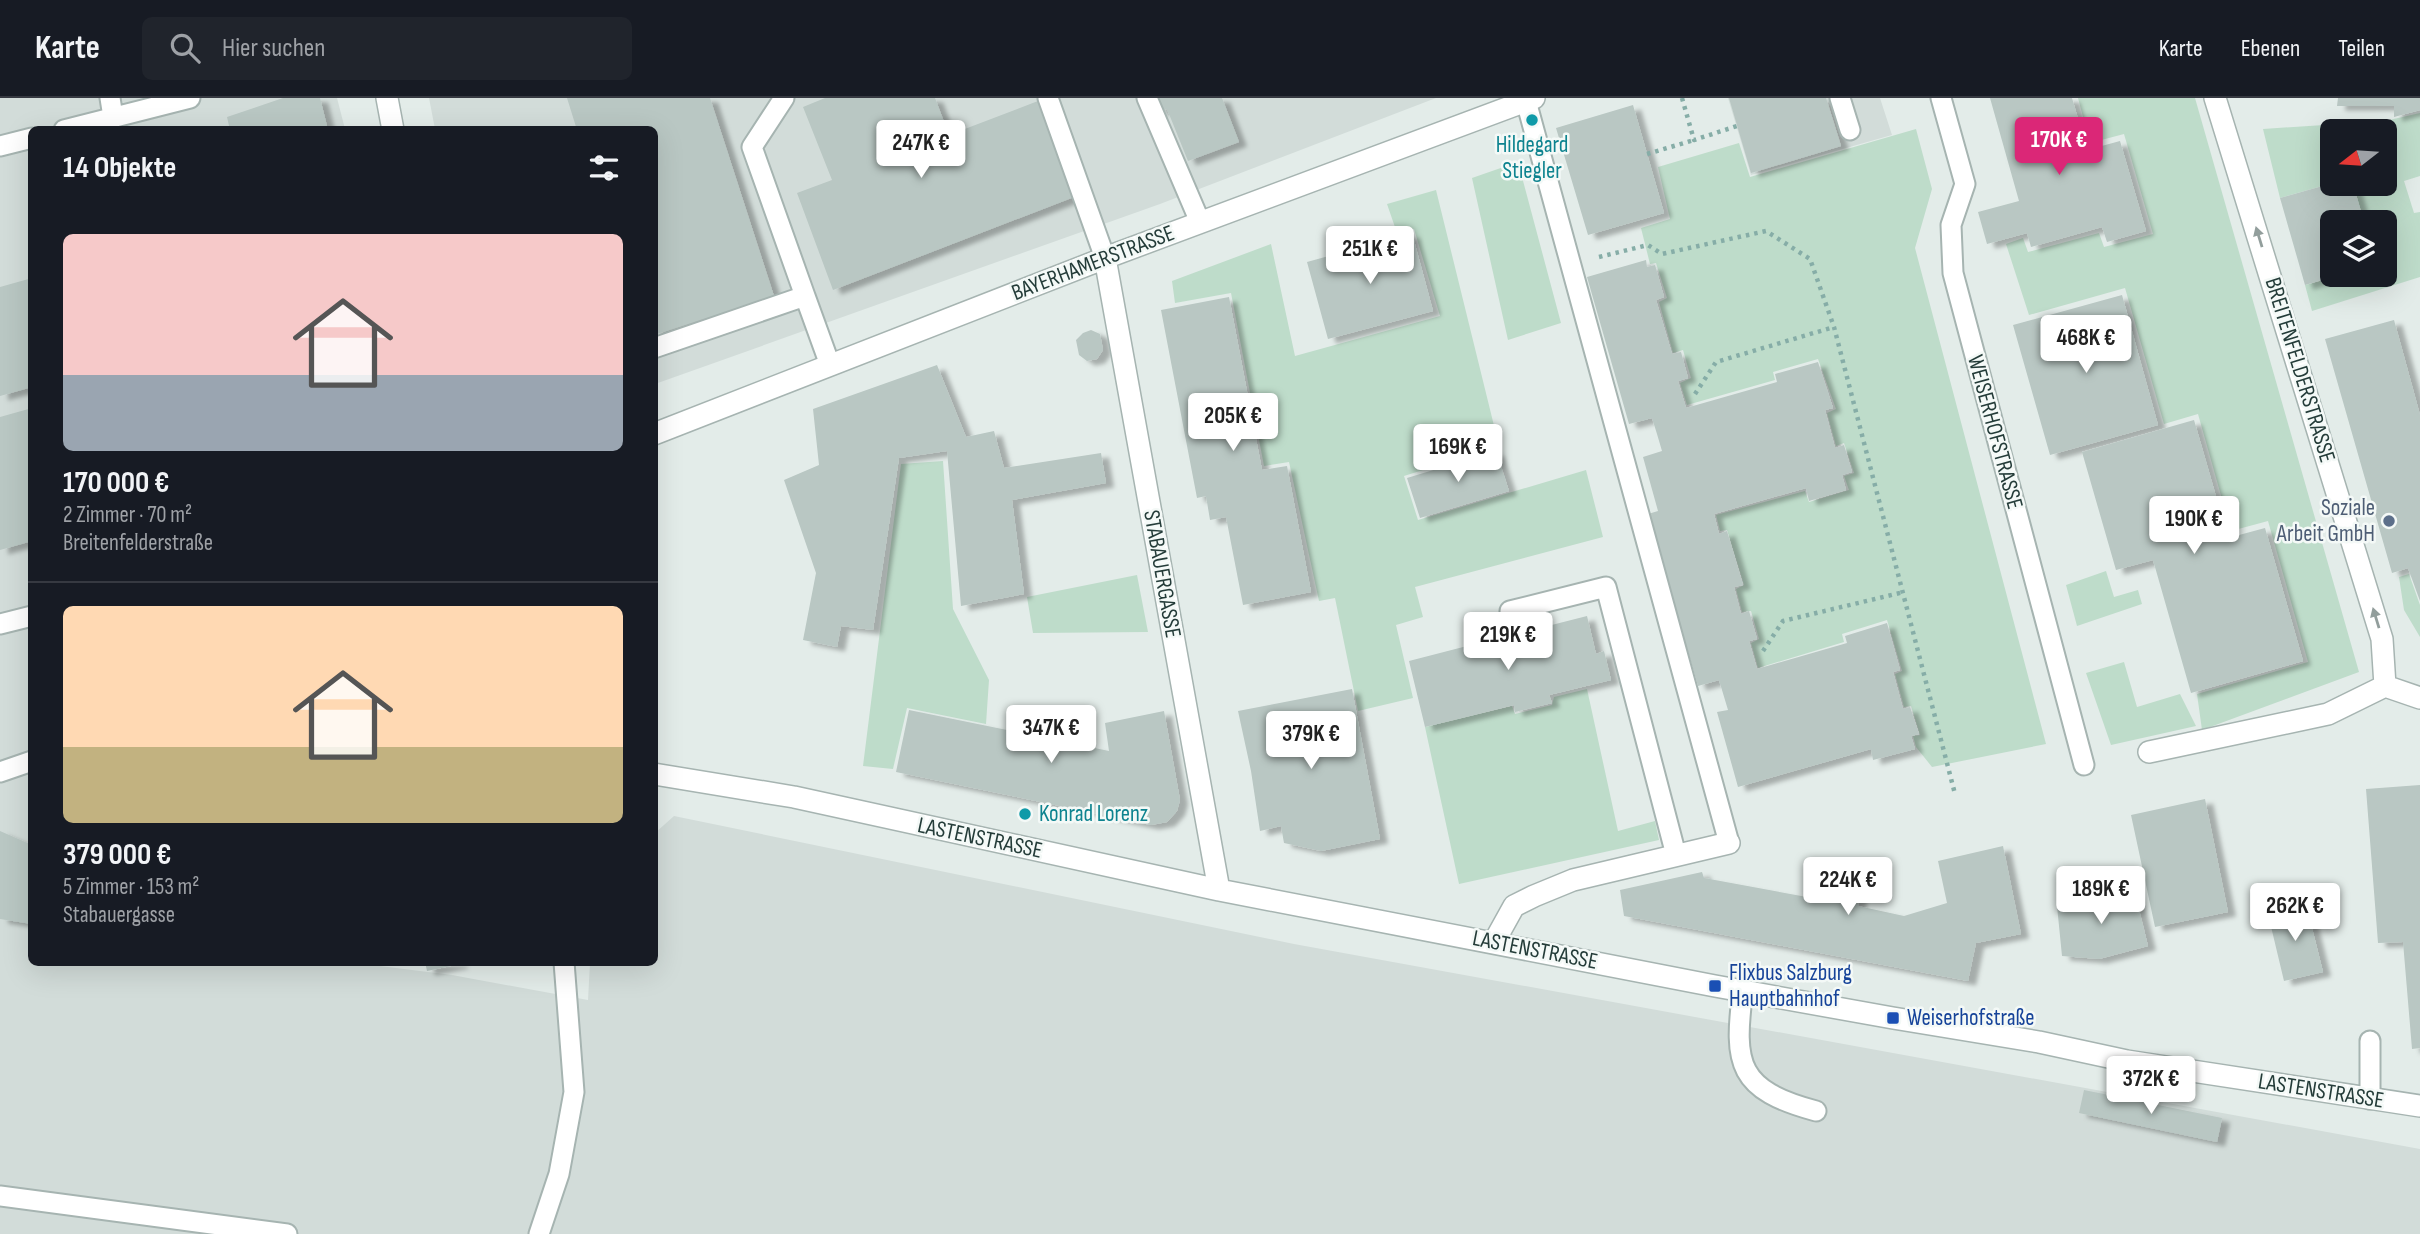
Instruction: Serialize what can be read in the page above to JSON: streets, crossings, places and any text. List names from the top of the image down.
{
  "streets": {
    "street": [
      "BAYERHAMERSTRASSE",
      "BREITENFELDERSTRASSE",
      "STABAUERGASSE",
      "LASTENSTRASSE"
    ],
    "lane": ["WEISERHOFSTRASSE"]
  },
  "crossings": [
    ["BAYERHAMERSTRASSE", "STABAUERGASSE"],
    ["STABAUERGASSE", "LASTENSTRASSE"]
  ],
  "one_way": ["BREITENFELDERSTRASSE"],
  "places": {
    "other": ["Hildegard Stiegler", "Soziale Arbeit GmbH", "Konrad Lorenz"],
    "transit": ["Flixbus Salzburg Hauptbahnhof", "Weiserhofstraße"]
  },
  "north": "left",
  "page": {
    "header": "Karte",
    "search": "Hier suchen",
    "nav": ["Karte", "Ebenen", "Teilen"],
    "price": [
      "170K €",
      "247K €",
      "251K €",
      "468K €",
      "205K €",
      "169K €",
      "190K €",
      "219K €",
      "347K €",
      "379K €",
      "224K €",
      "189K €",
      "262K €",
      "372K €"
    ],
    "heading": "14 Objekte",
    "list": [
      {
        "name": "170 000 €",
        "note": "2 Zimmer · 70 m² · Breitenfelderstraße"
      },
      {
        "name": "379 000 €",
        "note": "5 Zimmer · 153 m² · Stabauergasse"
      }
    ]
  }
}
